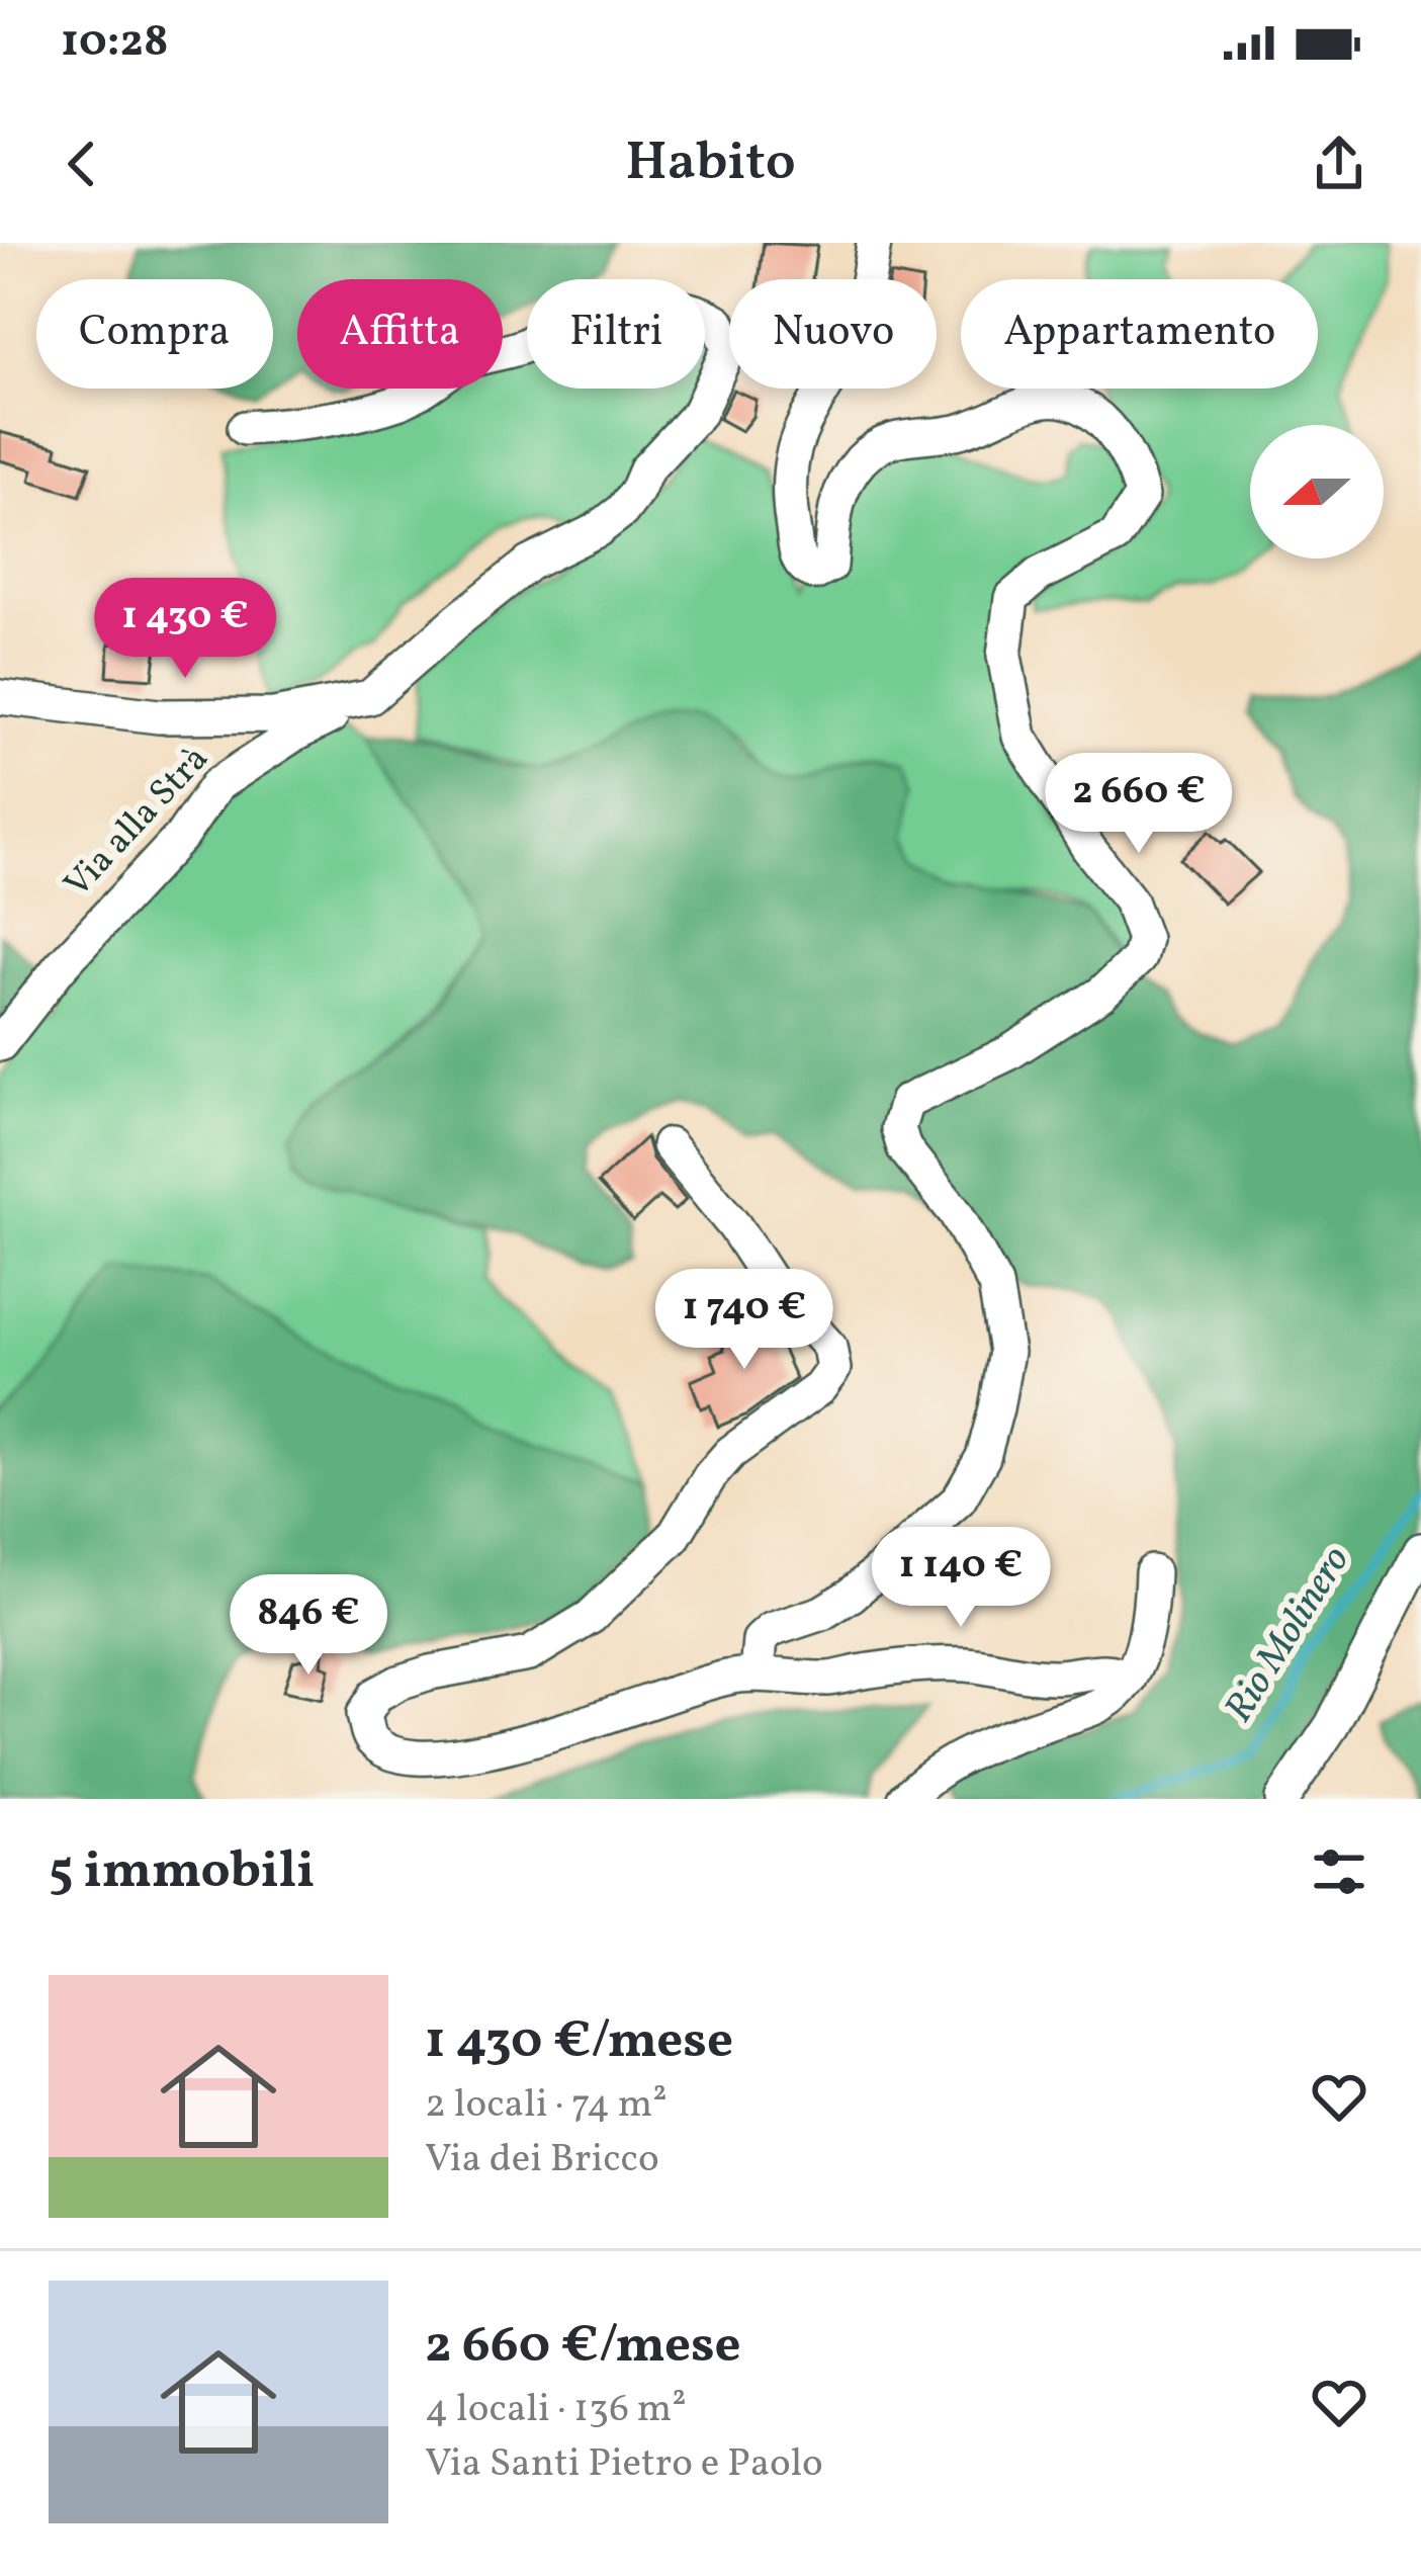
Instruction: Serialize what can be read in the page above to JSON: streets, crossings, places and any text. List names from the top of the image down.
{
  "streets": {
    "street": ["Via alla Strà"]
  },
  "water": ["Rio Molinero"],
  "north": "left",
  "page": {
    "status": "10:28",
    "header": "Habito",
    "chip": [
      "Compra",
      "Affitta",
      "Filtri",
      "Nuovo",
      "Appartamento"
    ],
    "price": [
      "1 430 €",
      "2 660 €",
      "1 740 €",
      "1 140 €",
      "846 €"
    ],
    "heading": "5 immobili",
    "list": [
      {
        "name": "1 430 €/mese",
        "note": "2 locali · 74 m² · Via dei Bricco"
      },
      {
        "name": "2 660 €/mese",
        "note": "4 locali · 136 m² · Via Santi Pietro e Paolo"
      }
    ]
  }
}
